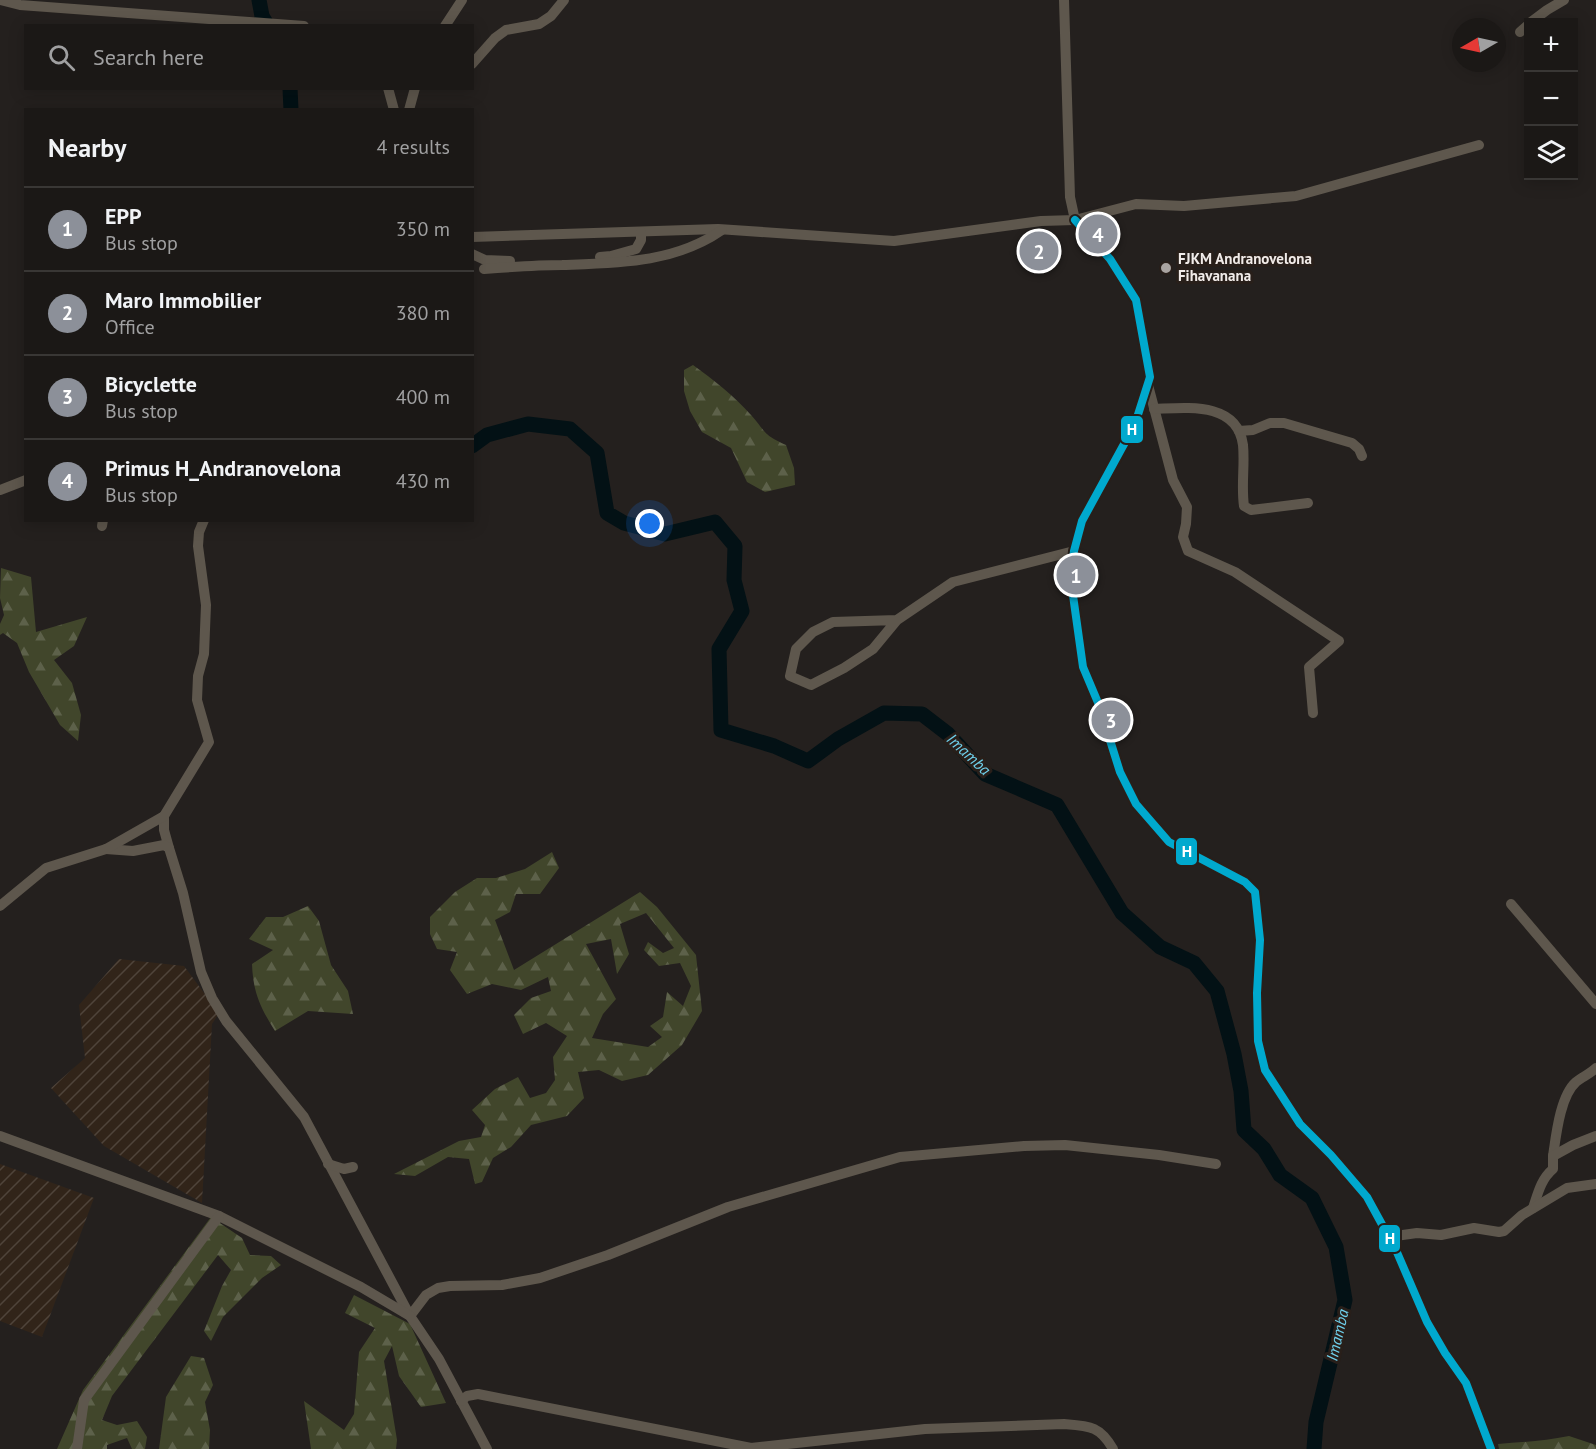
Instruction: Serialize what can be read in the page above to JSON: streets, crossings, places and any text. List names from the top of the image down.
{
  "water": ["Imamba"],
  "places": ["FJKM Andranovelona Fihavanana"],
  "lines": ["transit line H"],
  "north": "left",
  "page": {
    "map_buttons": ["+", "−"],
    "search": "Search here",
    "heading": ["Nearby", "4 results"],
    "list": [
      {
        "mark": "1",
        "name": "EPP",
        "note": "Bus stop",
        "value": "350 m"
      },
      {
        "mark": "2",
        "name": "Maro Immobilier",
        "note": "Office",
        "value": "380 m"
      },
      {
        "mark": "3",
        "name": "Bicyclette",
        "note": "Bus stop",
        "value": "400 m"
      },
      {
        "mark": "4",
        "name": "Primus H_Andranovelona",
        "note": "Bus stop",
        "value": "430 m"
      }
    ],
    "pins": [
      "4",
      "2",
      "1",
      "3"
    ]
  }
}
